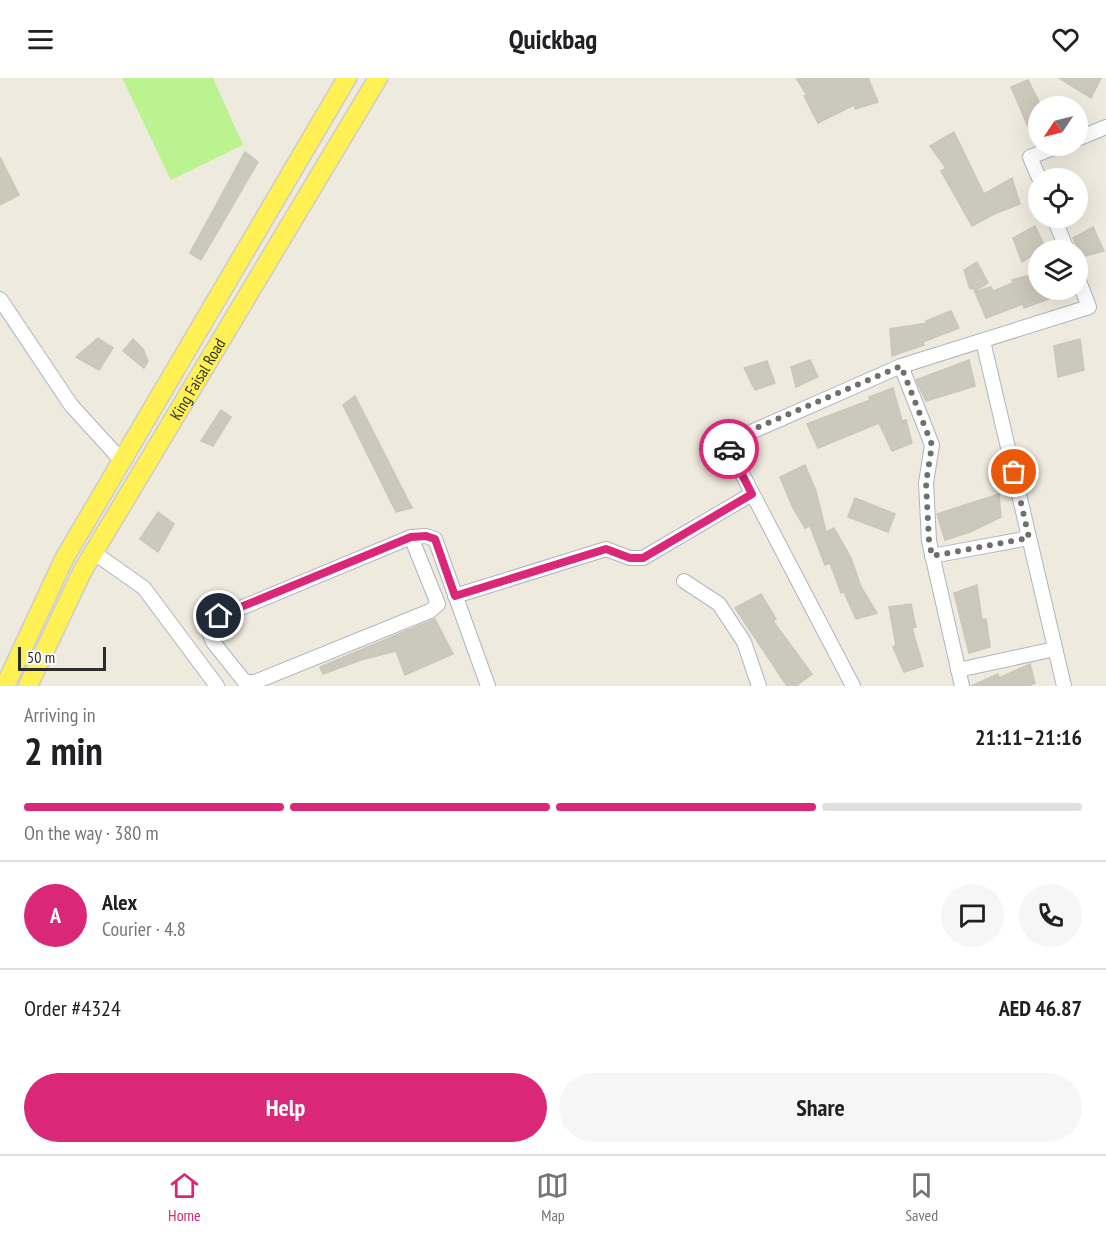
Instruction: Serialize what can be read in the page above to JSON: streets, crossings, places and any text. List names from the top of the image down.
{
  "streets": {
    "main road": ["King Faisal Road"]
  },
  "scale_bar": "50 m",
  "north": "bottom left",
  "page": {
    "header": "Quickbag",
    "scale": "50 m",
    "heading": ["2 min", "Arriving in", "21:11–21:16"],
    "panel": [
      "Alex",
      "Courier · 4.8",
      "Order #4324",
      "AED 46.87"
    ],
    "bar": "On the way · 380 m",
    "round": "A",
    "buttons": ["Help", "Share"],
    "tabs": ["Home", "Map", "Saved"]
  }
}
